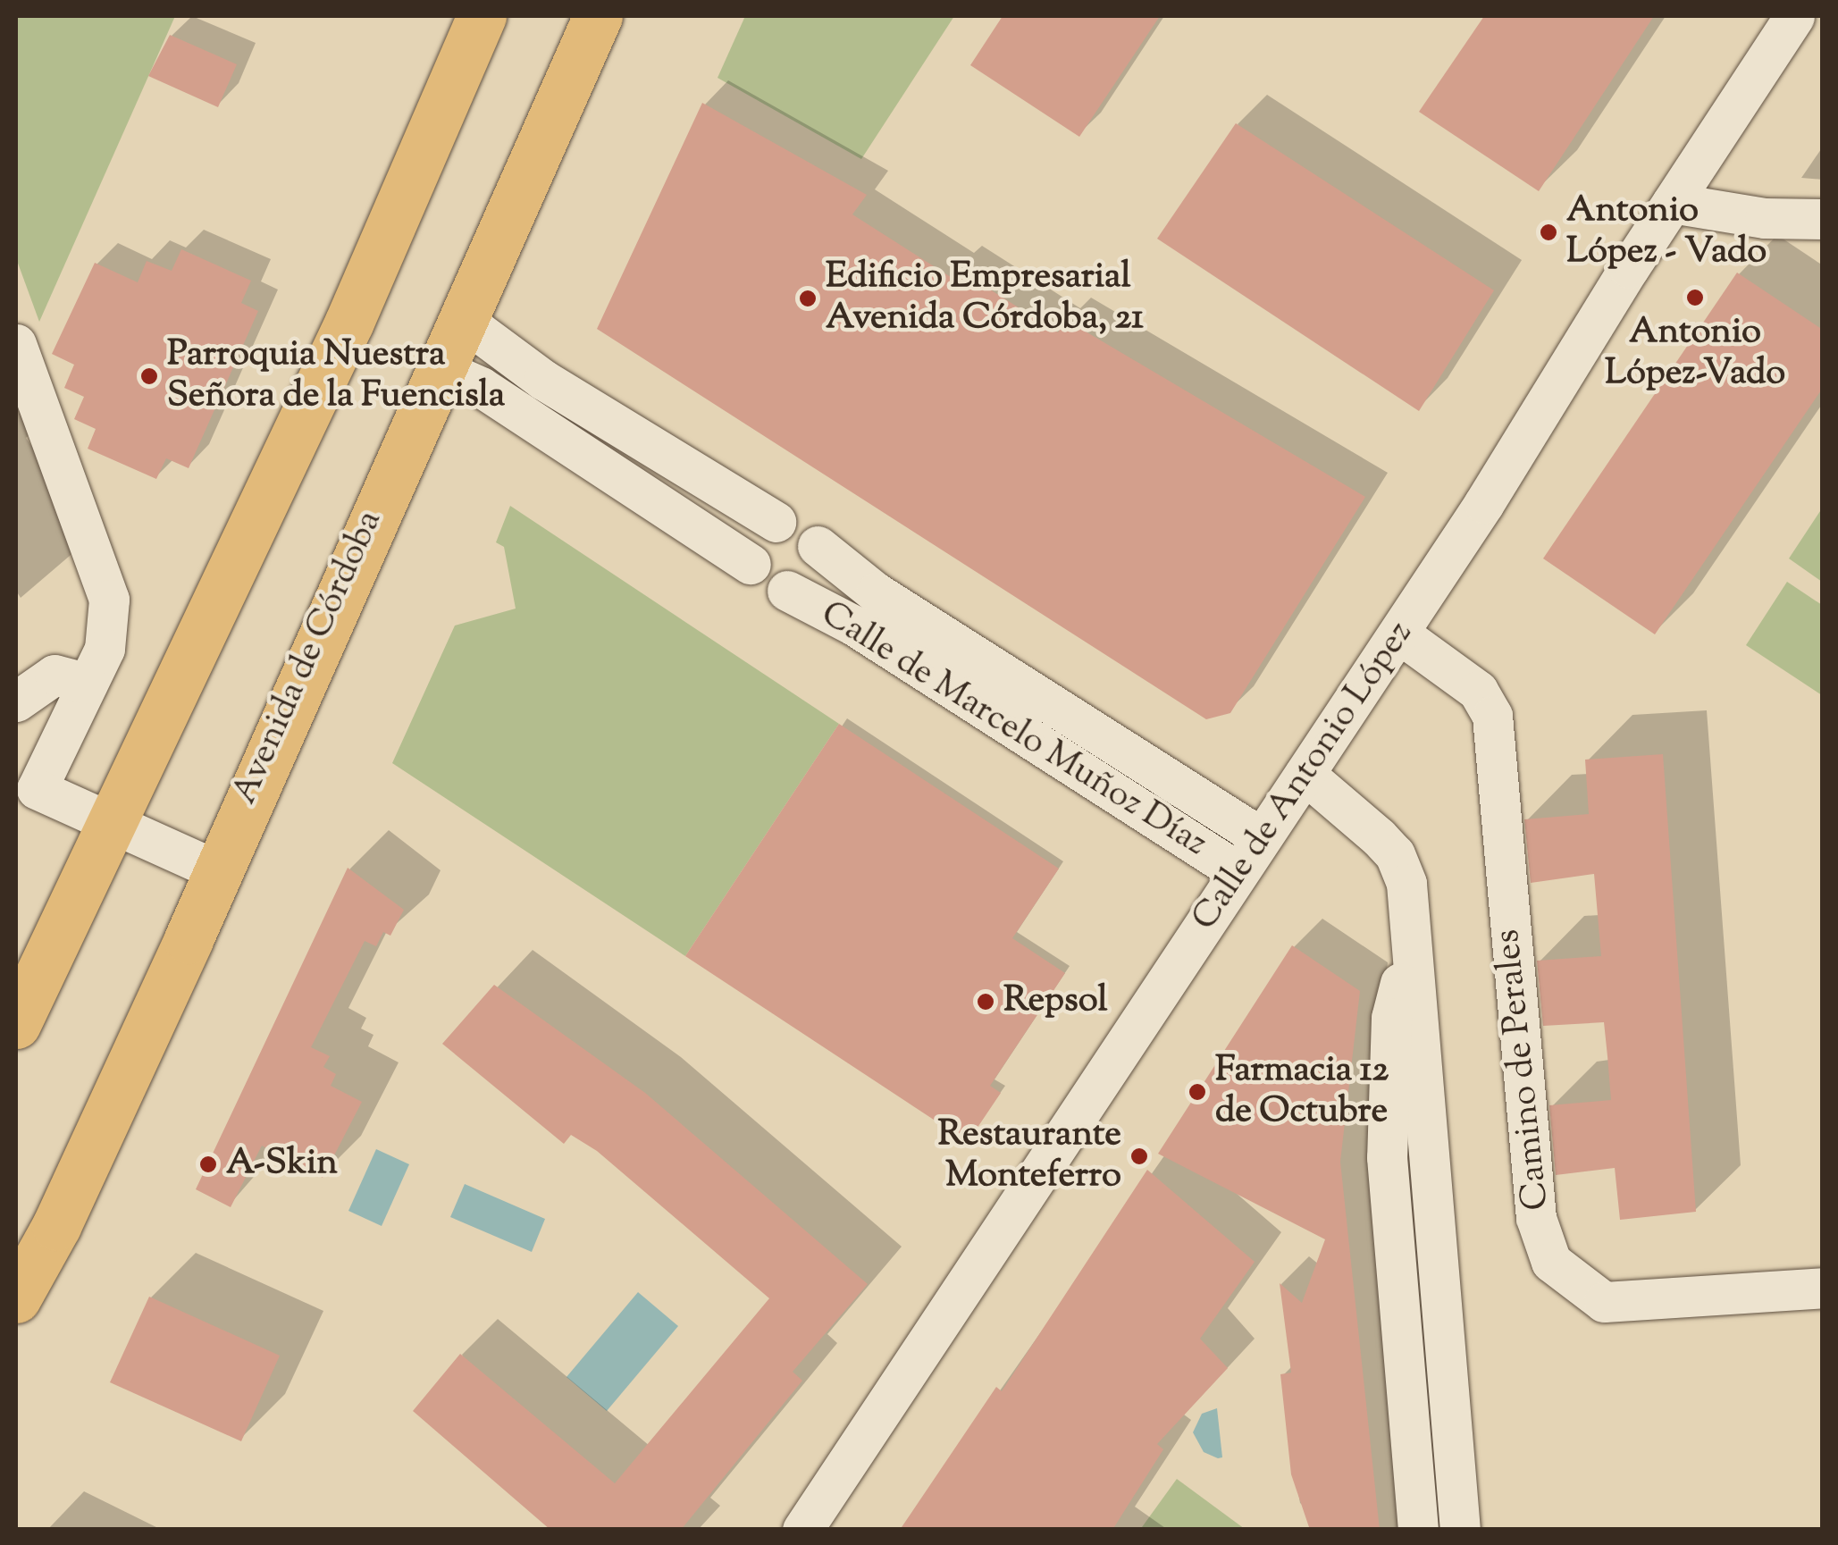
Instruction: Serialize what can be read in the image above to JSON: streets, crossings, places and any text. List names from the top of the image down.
{
  "streets": {
    "main road": ["Avenida de Córdoba"],
    "street": ["Calle de Marcelo Muñoz Díaz", "Calle de Antonio López", "Camino de Perales"]
  },
  "crossings": [
    ["Avenida de Córdoba", "Calle de Marcelo Muñoz Díaz"],
    ["Calle de Marcelo Muñoz Díaz", "Calle de Antonio López"],
    ["Calle de Antonio López", "Camino de Perales"]
  ],
  "places": [
    "Antonio López - Vado",
    "Antonio López-Vado",
    "Edificio Empresarial Avenida Córdoba, 21",
    "Parroquia Nuestra Señora de la Fuencisla",
    "Repsol",
    "Farmacia 12 de Octubre",
    "Restaurante Monteferro",
    "A-Skin"
  ]
}
